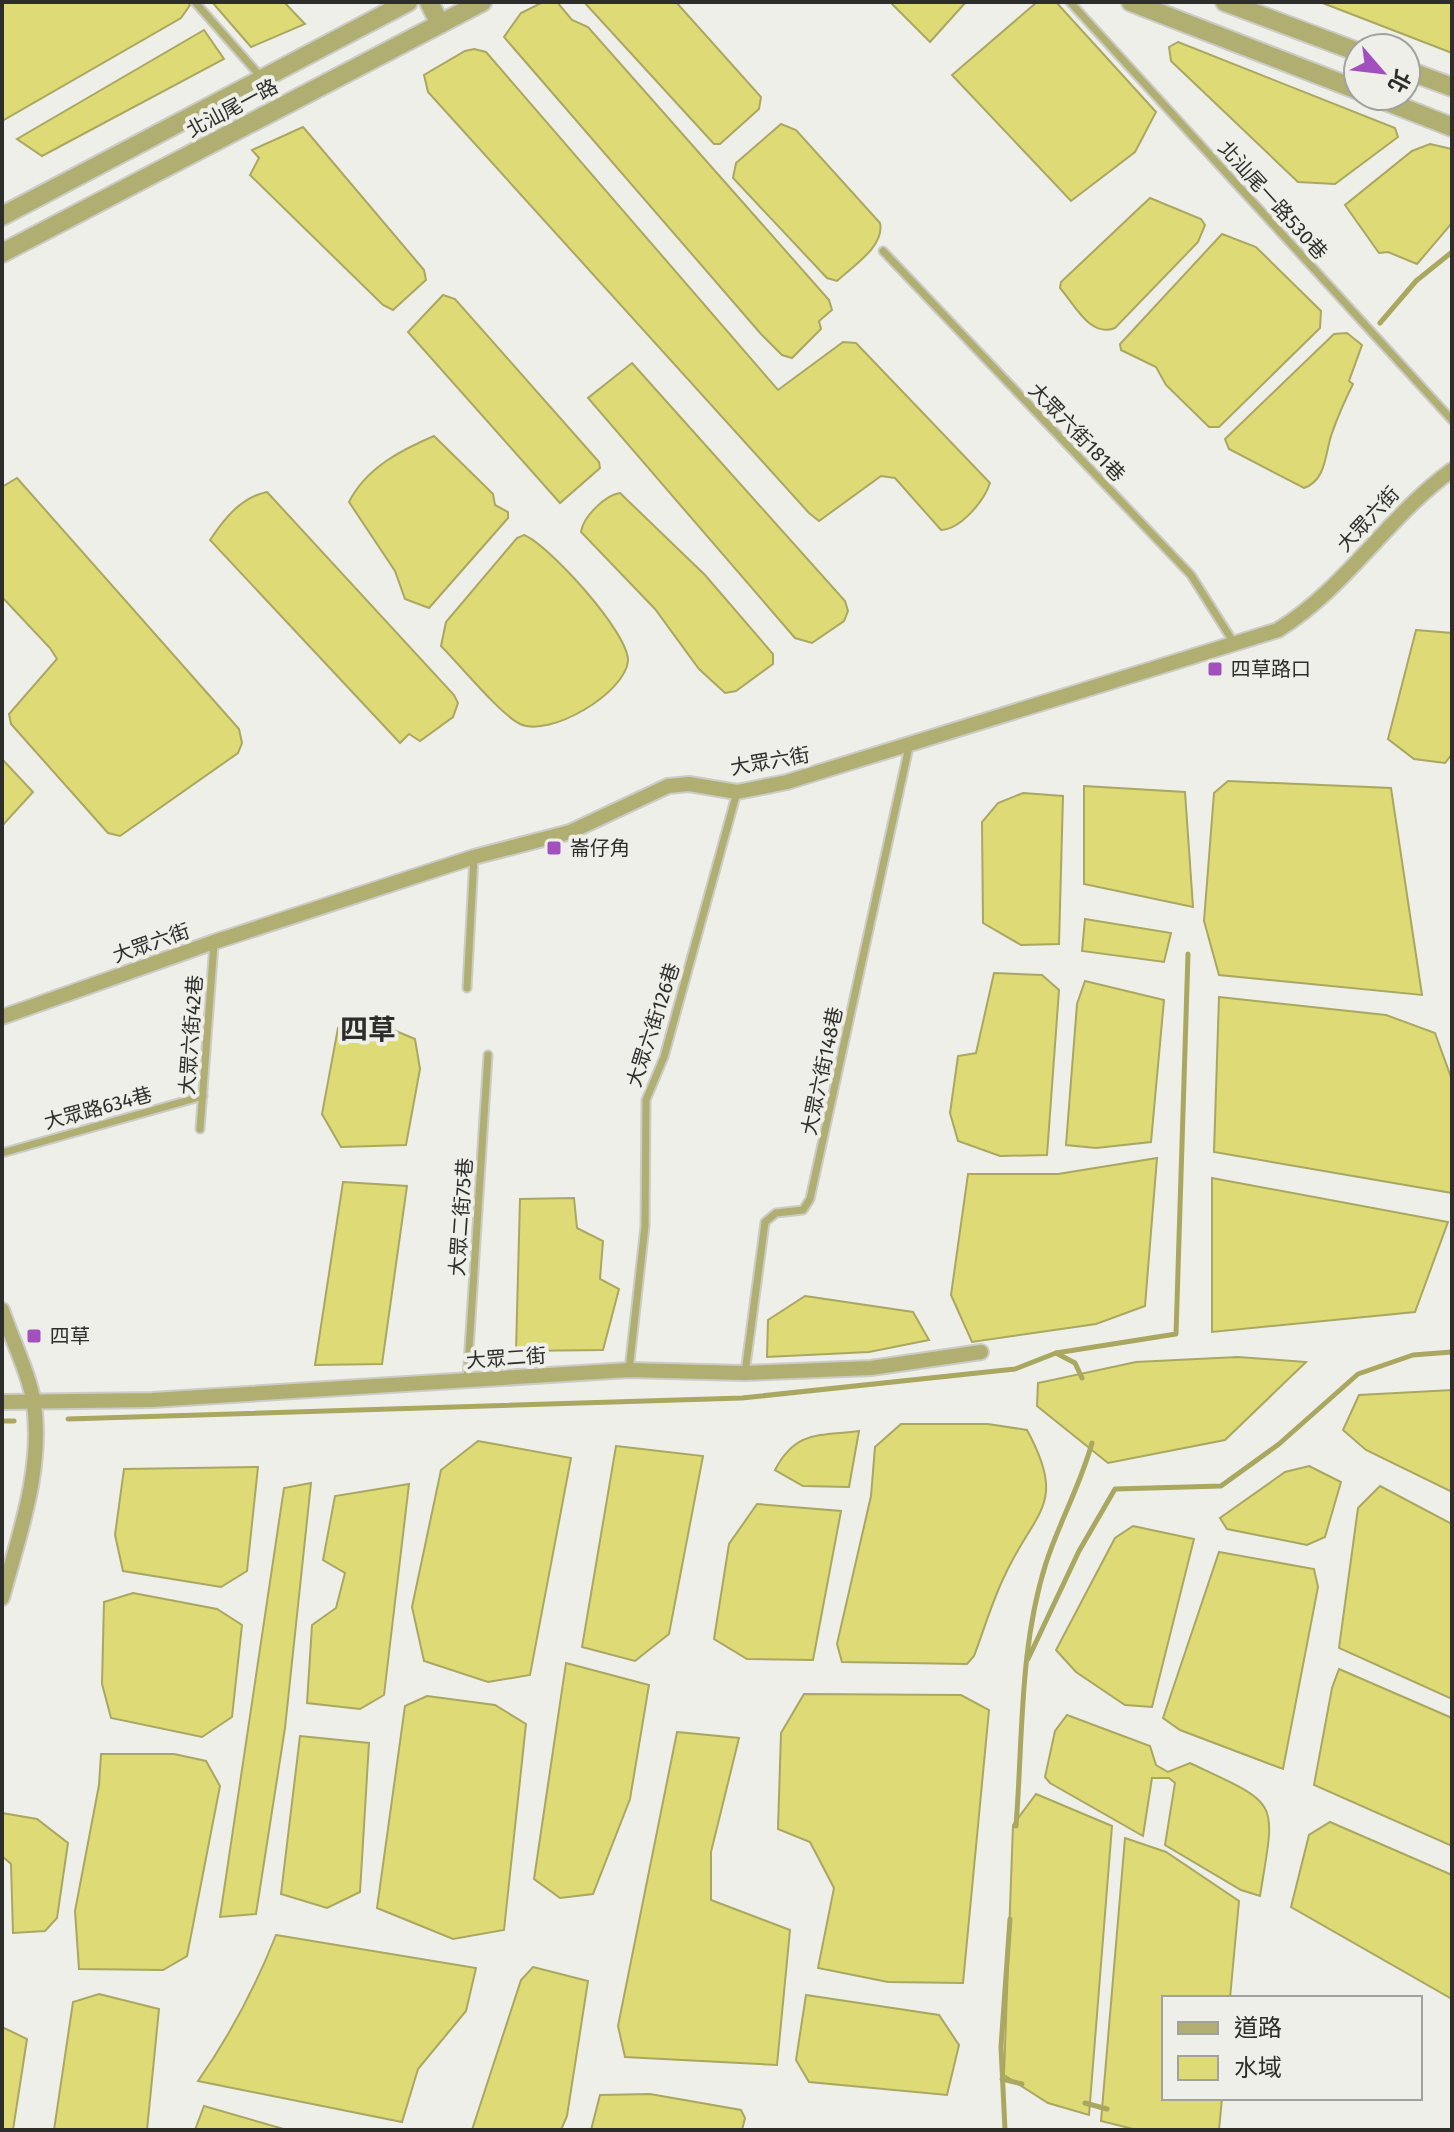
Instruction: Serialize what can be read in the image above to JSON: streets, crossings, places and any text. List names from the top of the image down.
{
  "streets": {
    "street": ["北汕尾一路", "大眾六街", "大眾二街"],
    "lane": [
      "北汕尾一路530巷",
      "大眾六街181巷",
      "大眾六街126巷",
      "大眾六街42巷",
      "大眾六街148巷",
      "大眾路634巷",
      "大眾二街75巷"
    ]
  },
  "crossings": [
    ["大眾六街181巷", "大眾六街"],
    ["大眾六街", "大眾六街126巷"],
    ["大眾六街", "大眾六街42巷"],
    ["大眾六街", "大眾六街148巷"],
    ["大眾六街126巷", "大眾二街"],
    ["大眾六街42巷", "大眾路634巷"],
    ["大眾六街148巷", "大眾二街"],
    ["大眾二街75巷", "大眾二街"]
  ],
  "districts": ["四草"],
  "places": {
    "transit": ["四草路口", "崙仔角", "四草"]
  },
  "legend": ["道路", "水域"],
  "north": "bottom right"
}
